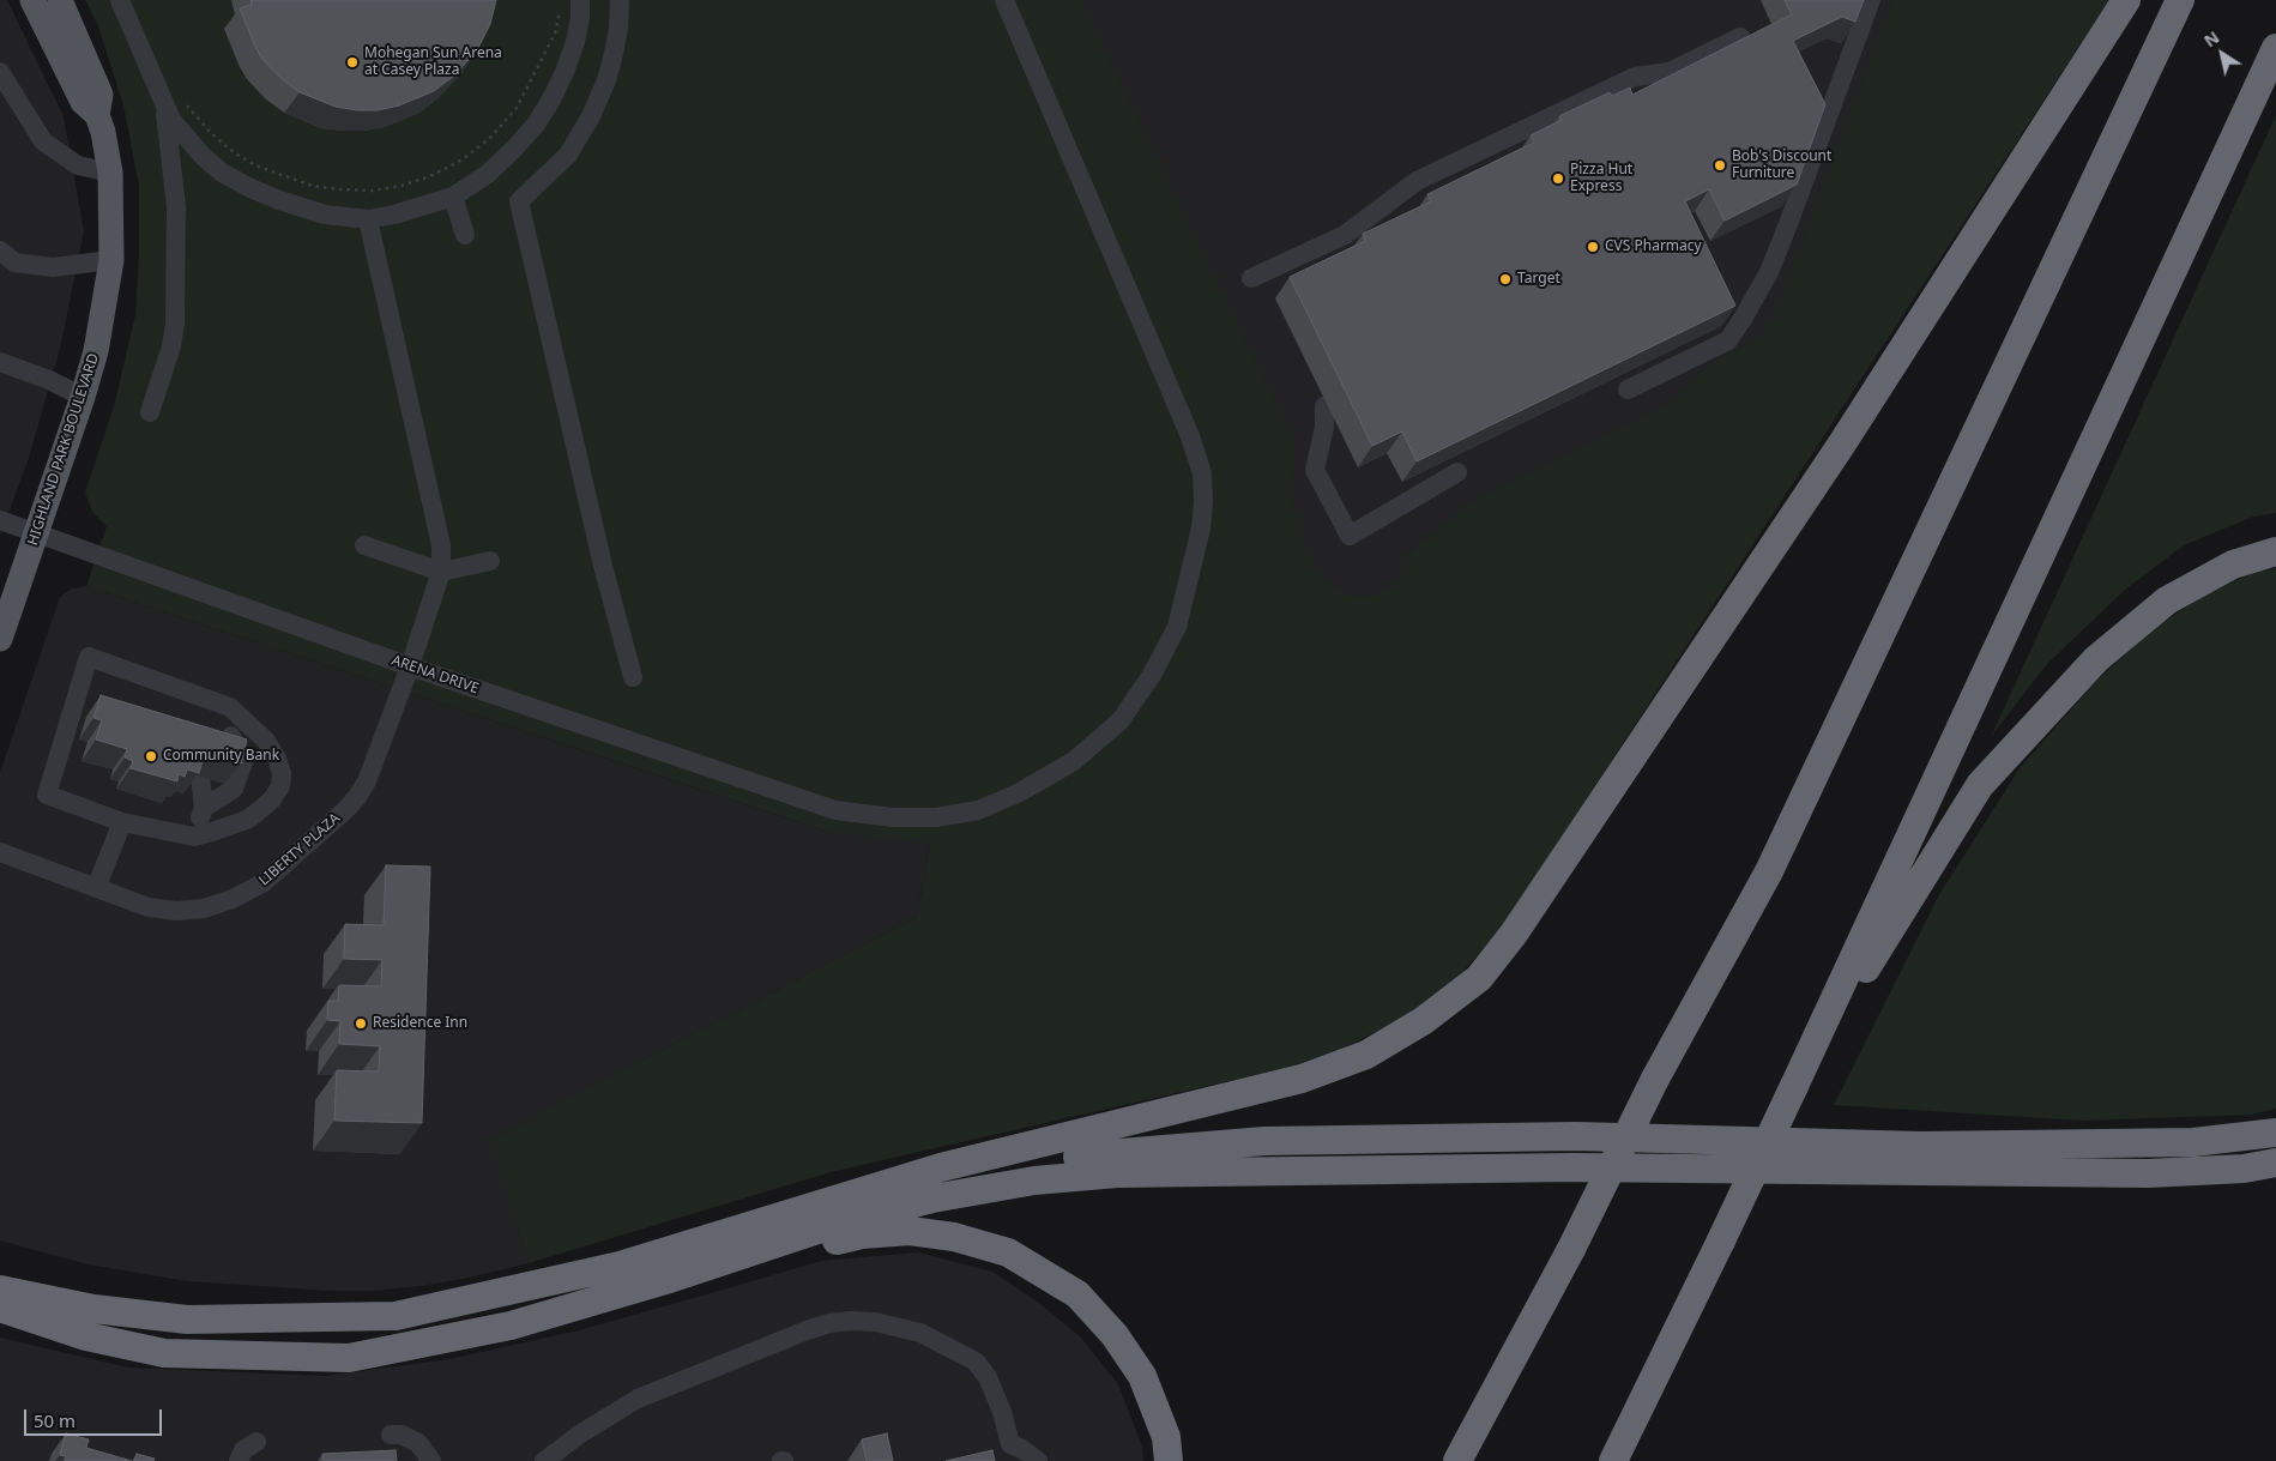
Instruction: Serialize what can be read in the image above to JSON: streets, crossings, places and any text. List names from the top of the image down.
{
  "streets": {
    "main road": ["HIGHLAND PARK BOULEVARD"],
    "lane": ["ARENA DRIVE", "LIBERTY PLAZA"]
  },
  "crossings": [
    ["HIGHLAND PARK BOULEVARD", "ARENA DRIVE"],
    ["ARENA DRIVE", "LIBERTY PLAZA"]
  ],
  "places": [
    "Mohegan Sun Arena at Casey Plaza",
    "Bob's Discount Furniture",
    "Pizza Hut Express",
    "CVS Pharmacy",
    "Target",
    "Community Bank",
    "Residence Inn"
  ],
  "scale_bar": "50 m",
  "north": "top left"
}
